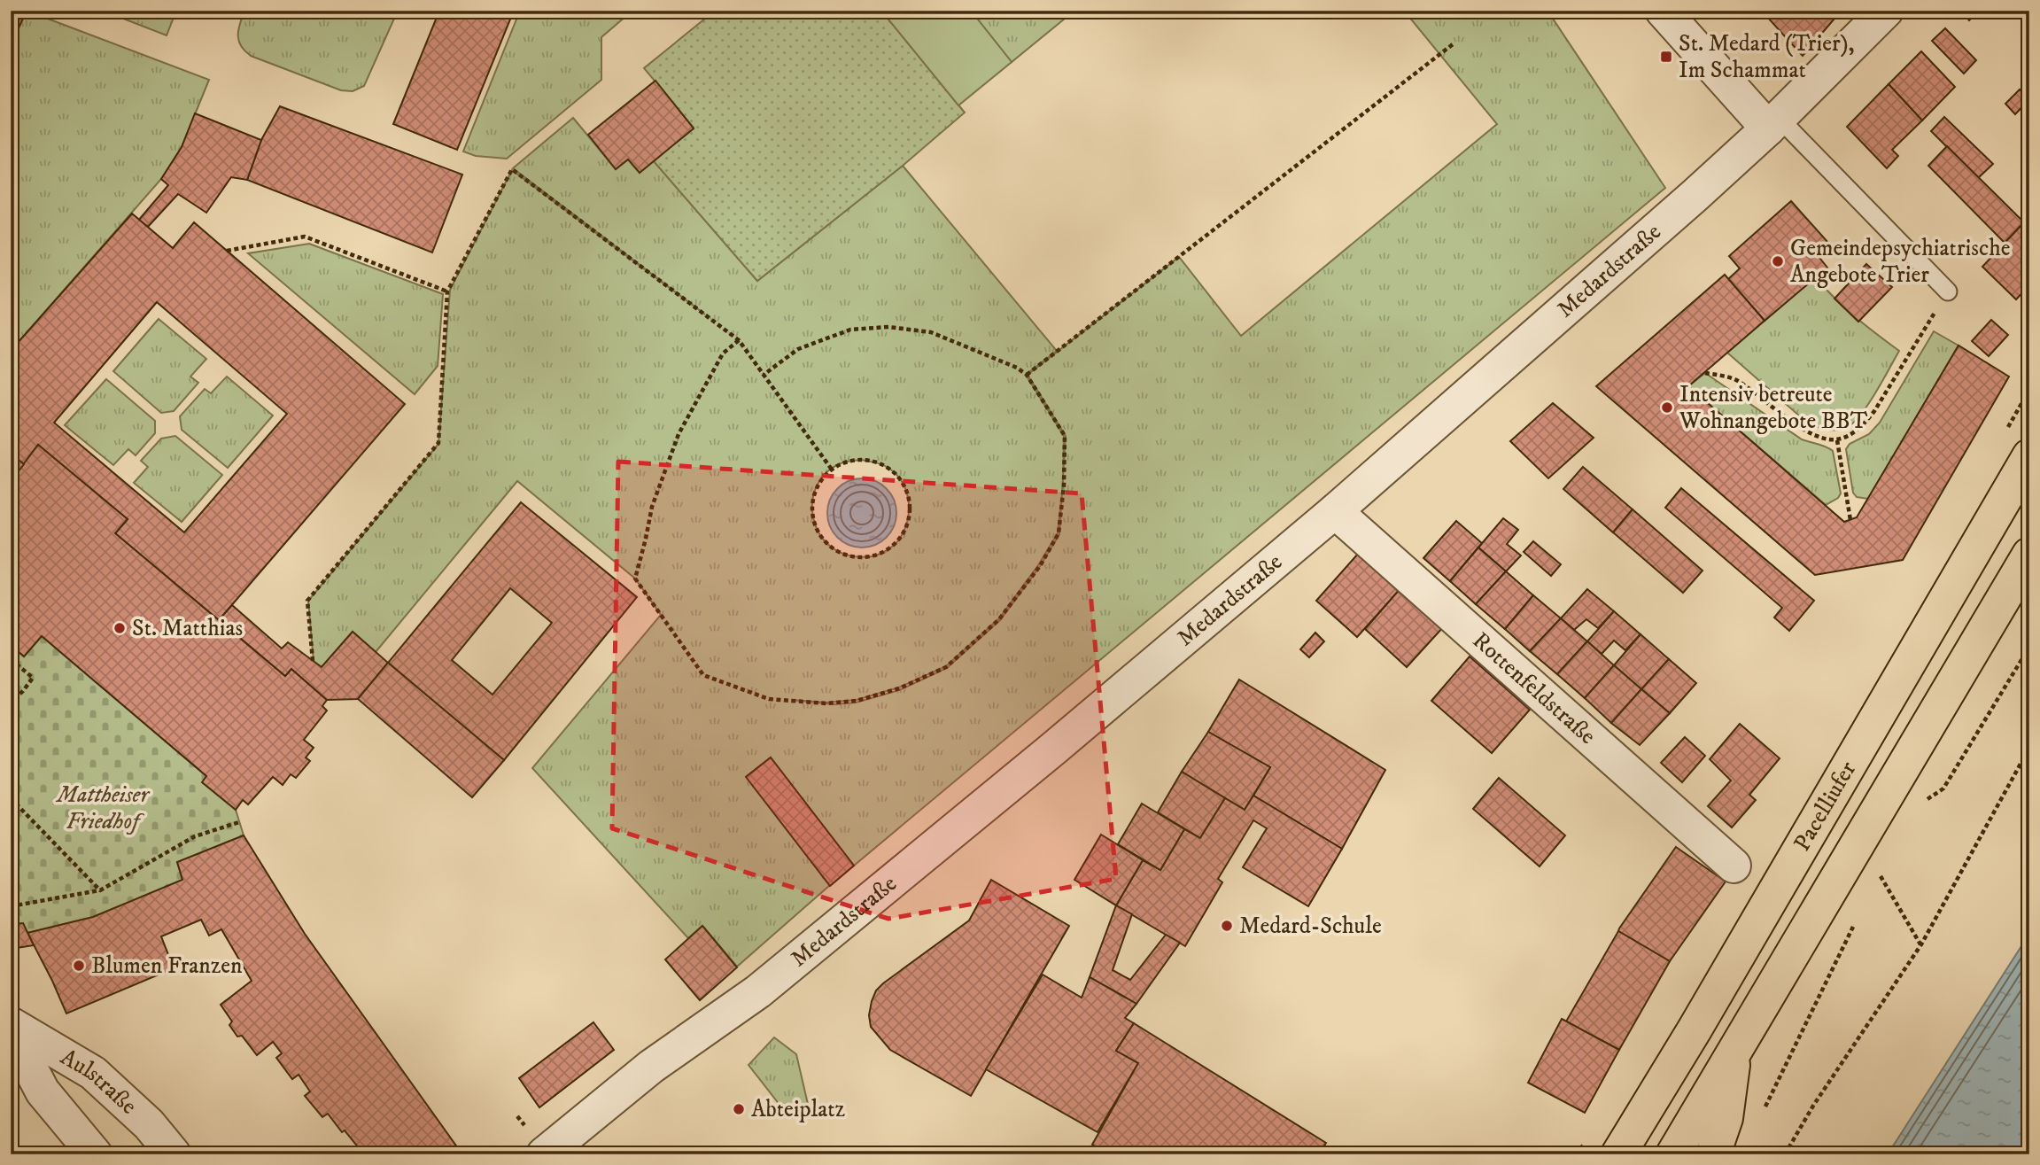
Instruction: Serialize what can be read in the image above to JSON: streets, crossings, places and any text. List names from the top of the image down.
{
  "streets": {
    "main road": ["Pacelliufer"],
    "street": ["Medardstraße", "Rottenfeldstraße", "Aulstraße"]
  },
  "crossings": [
    ["Medardstraße", "Rottenfeldstraße"]
  ],
  "parks": ["Mattheiser Friedhof"],
  "places": {
    "transit": ["St. Medard (Trier), Im Schammat"],
    "other": [
      "Gemeindepsychiatrische Angebote Trier",
      "Intensiv betreute Wohnangebote BBT",
      "St. Matthias",
      "Medard-Schule",
      "Blumen Franzen",
      "Abteiplatz"
    ]
  }
}
